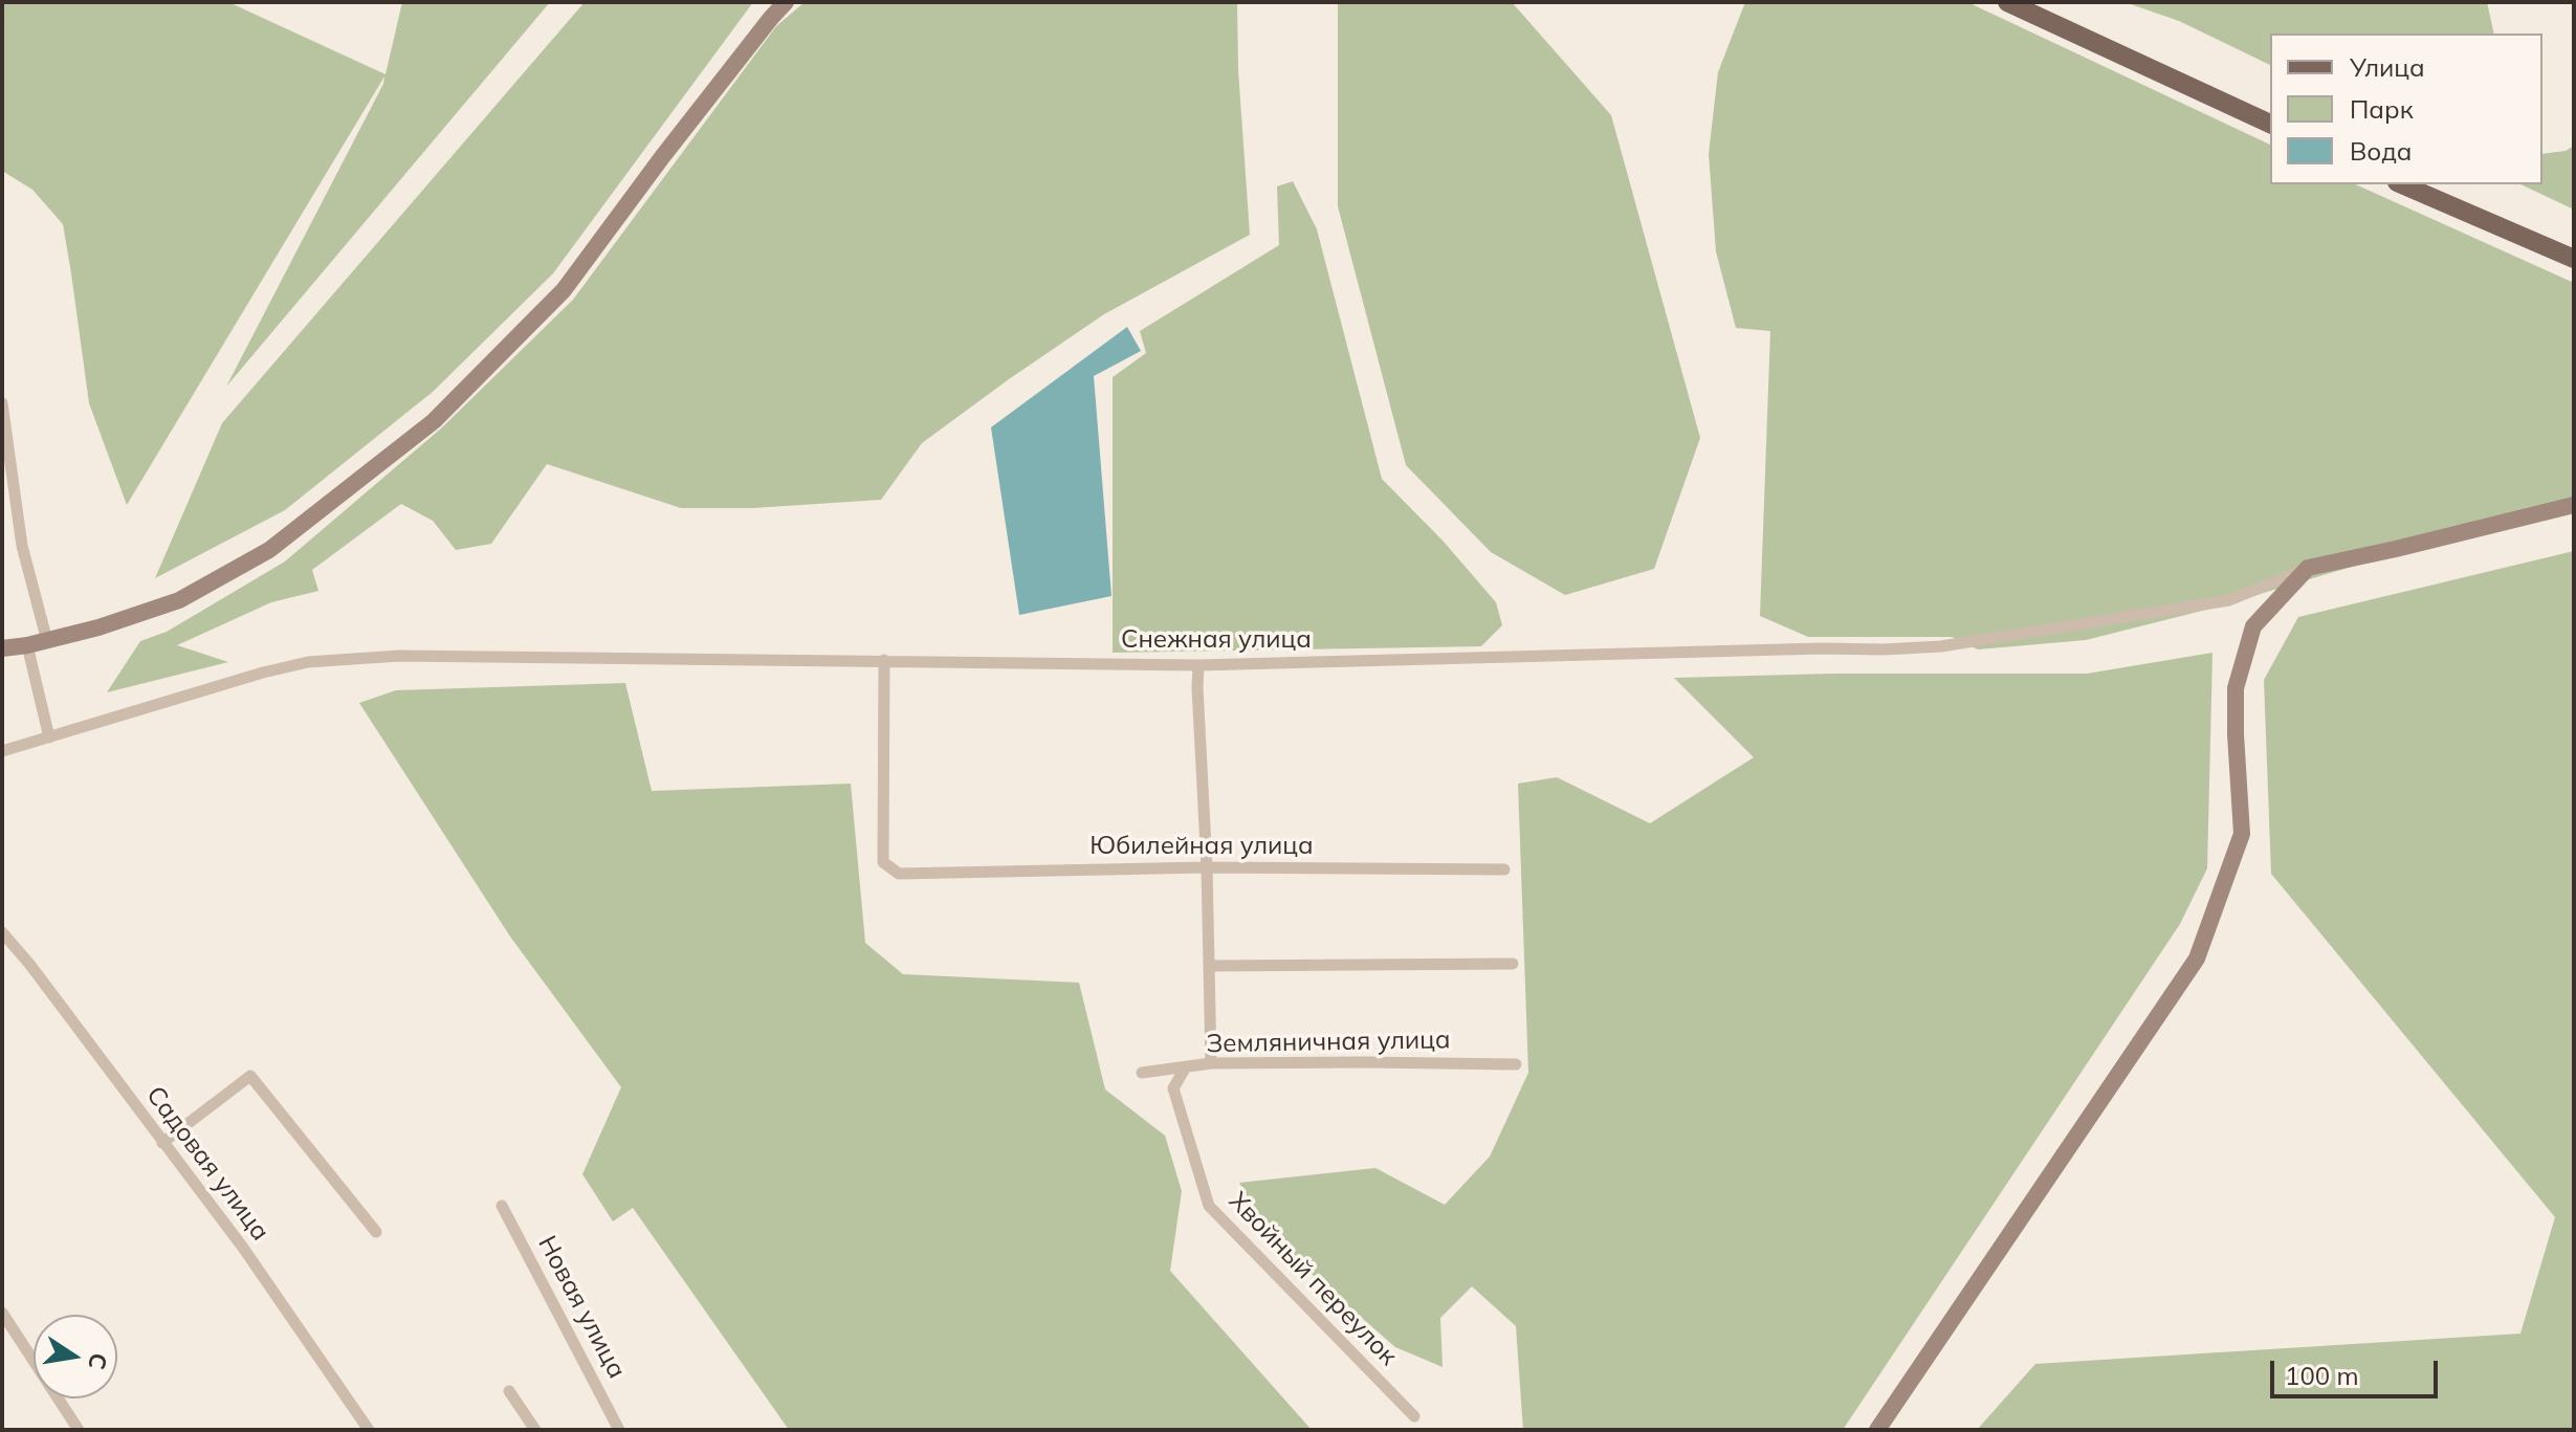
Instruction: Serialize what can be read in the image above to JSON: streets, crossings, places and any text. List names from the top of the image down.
{
  "streets": {
    "street": [
      "Снежная улица",
      "Юбилейная улица",
      "Земляничная улица",
      "Садовая улица",
      "Хвойный переулок",
      "Новая улица"
    ]
  },
  "crossings": [
    ["Снежная улица", "Юбилейная улица"],
    ["Земляничная улица", "Хвойный переулок"]
  ],
  "legend": ["Улица", "Парк", "Вода"],
  "scale_bar": "100 m",
  "north": "right"
}
